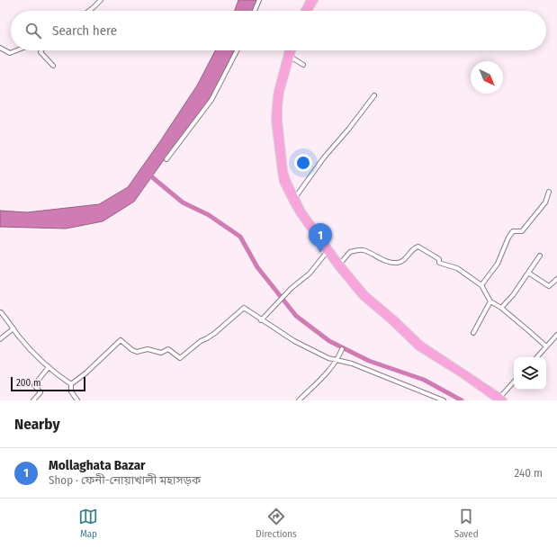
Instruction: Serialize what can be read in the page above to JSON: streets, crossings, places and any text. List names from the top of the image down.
{
  "scale_bar": "200 m",
  "north": "bottom right",
  "page": {
    "search": "Search here",
    "pins": "1",
    "scale": "200 m",
    "heading": "Nearby",
    "list": [
      {
        "mark": "1",
        "name": "Mollaghata Bazar",
        "note": "Shop · ফেনী-নোয়াখালী মহাসড়ক",
        "value": "240 m"
      }
    ],
    "nav": ["Map", "Directions", "Saved"]
  }
}
